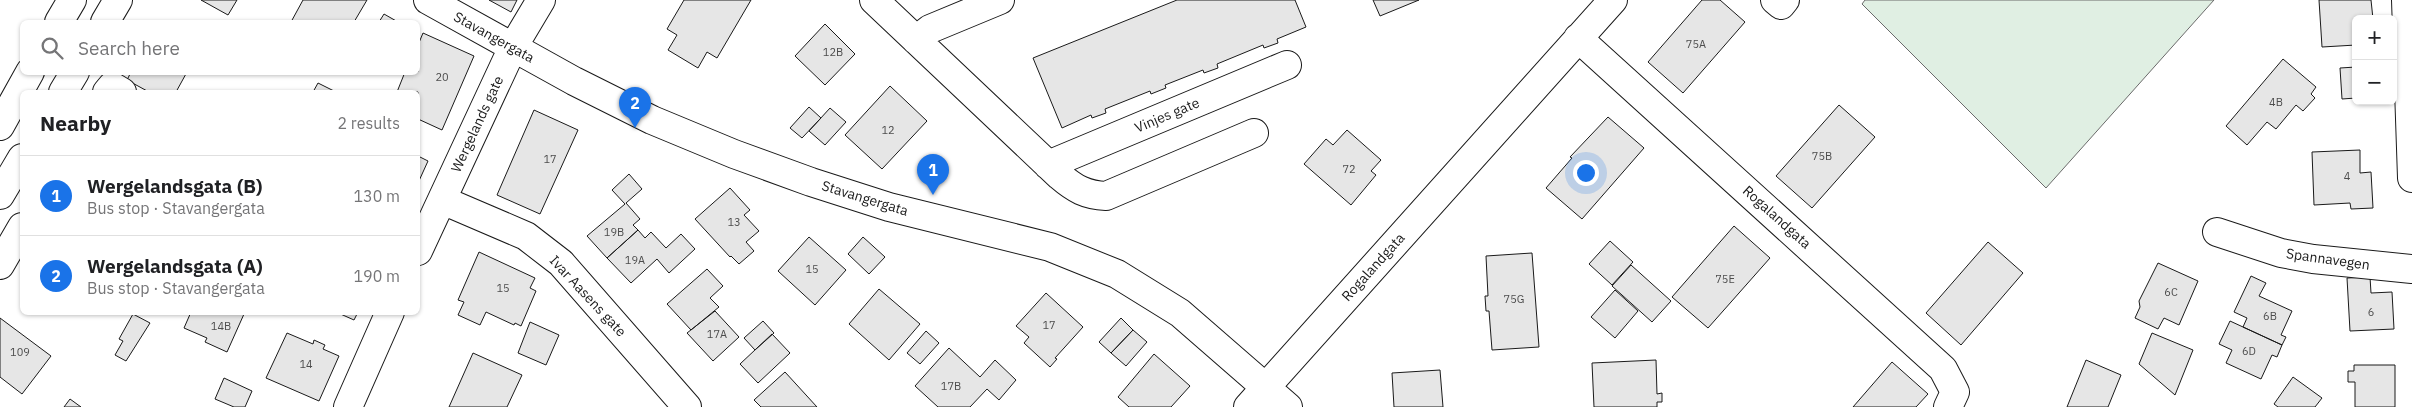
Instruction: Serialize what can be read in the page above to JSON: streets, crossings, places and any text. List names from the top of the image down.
{
  "streets": {
    "street": [
      "Stavangergata",
      "Vinjes gate",
      "Wergelands gate",
      "Rogalandgata",
      "Spannavegen",
      "Ivar Aasens gate"
    ]
  },
  "crossings": [
    ["Stavangergata", "Wergelands gate"],
    ["Stavangergata", "Rogalandgata"],
    ["Wergelands gate", "Ivar Aasens gate"]
  ],
  "house_numbers": [
    "75A",
    "12B",
    "20",
    "4B",
    "12",
    "75B",
    "17",
    "72",
    "4",
    "13",
    "19B",
    "19A",
    "15",
    "75E",
    "15",
    "6C",
    "75G",
    "6",
    "6B",
    "17",
    "14B",
    "17A",
    "6D",
    "109",
    "14",
    "17B"
  ],
  "page": {
    "map_buttons": ["+", "−"],
    "search": "Search here",
    "pins": ["2", "1"],
    "heading": ["Nearby", "2 results"],
    "list": [
      {
        "mark": "1",
        "name": "Wergelandsgata (B)",
        "note": "Bus stop · Stavangergata",
        "value": "130 m"
      },
      {
        "mark": "2",
        "name": "Wergelandsgata (A)",
        "note": "Bus stop · Stavangergata",
        "value": "190 m"
      }
    ]
  }
}
